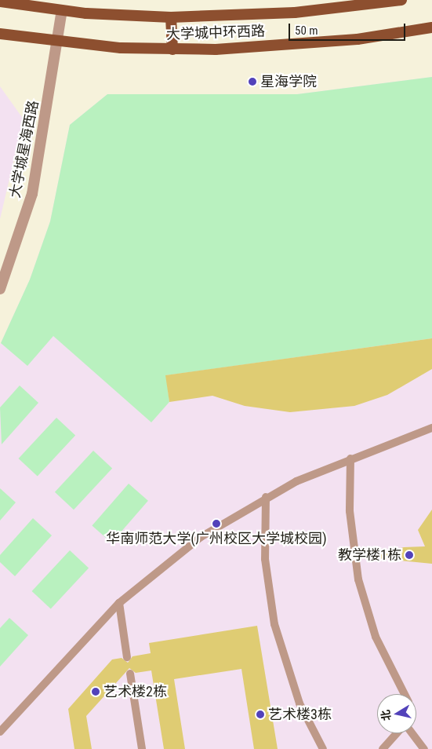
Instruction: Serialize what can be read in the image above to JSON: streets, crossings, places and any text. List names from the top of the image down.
{
  "streets": {
    "main road": ["大学城中环西路"],
    "street": ["大学城星海西路"]
  },
  "crossings": [
    ["大学城中环西路", "大学城星海西路"]
  ],
  "places": [
    "星海学院",
    "华南师范大学(广州校区大学城校园)",
    "教学楼1栋",
    "艺术楼2栋",
    "艺术楼3栋"
  ],
  "scale_bar": "50 m",
  "north": "left"
}
